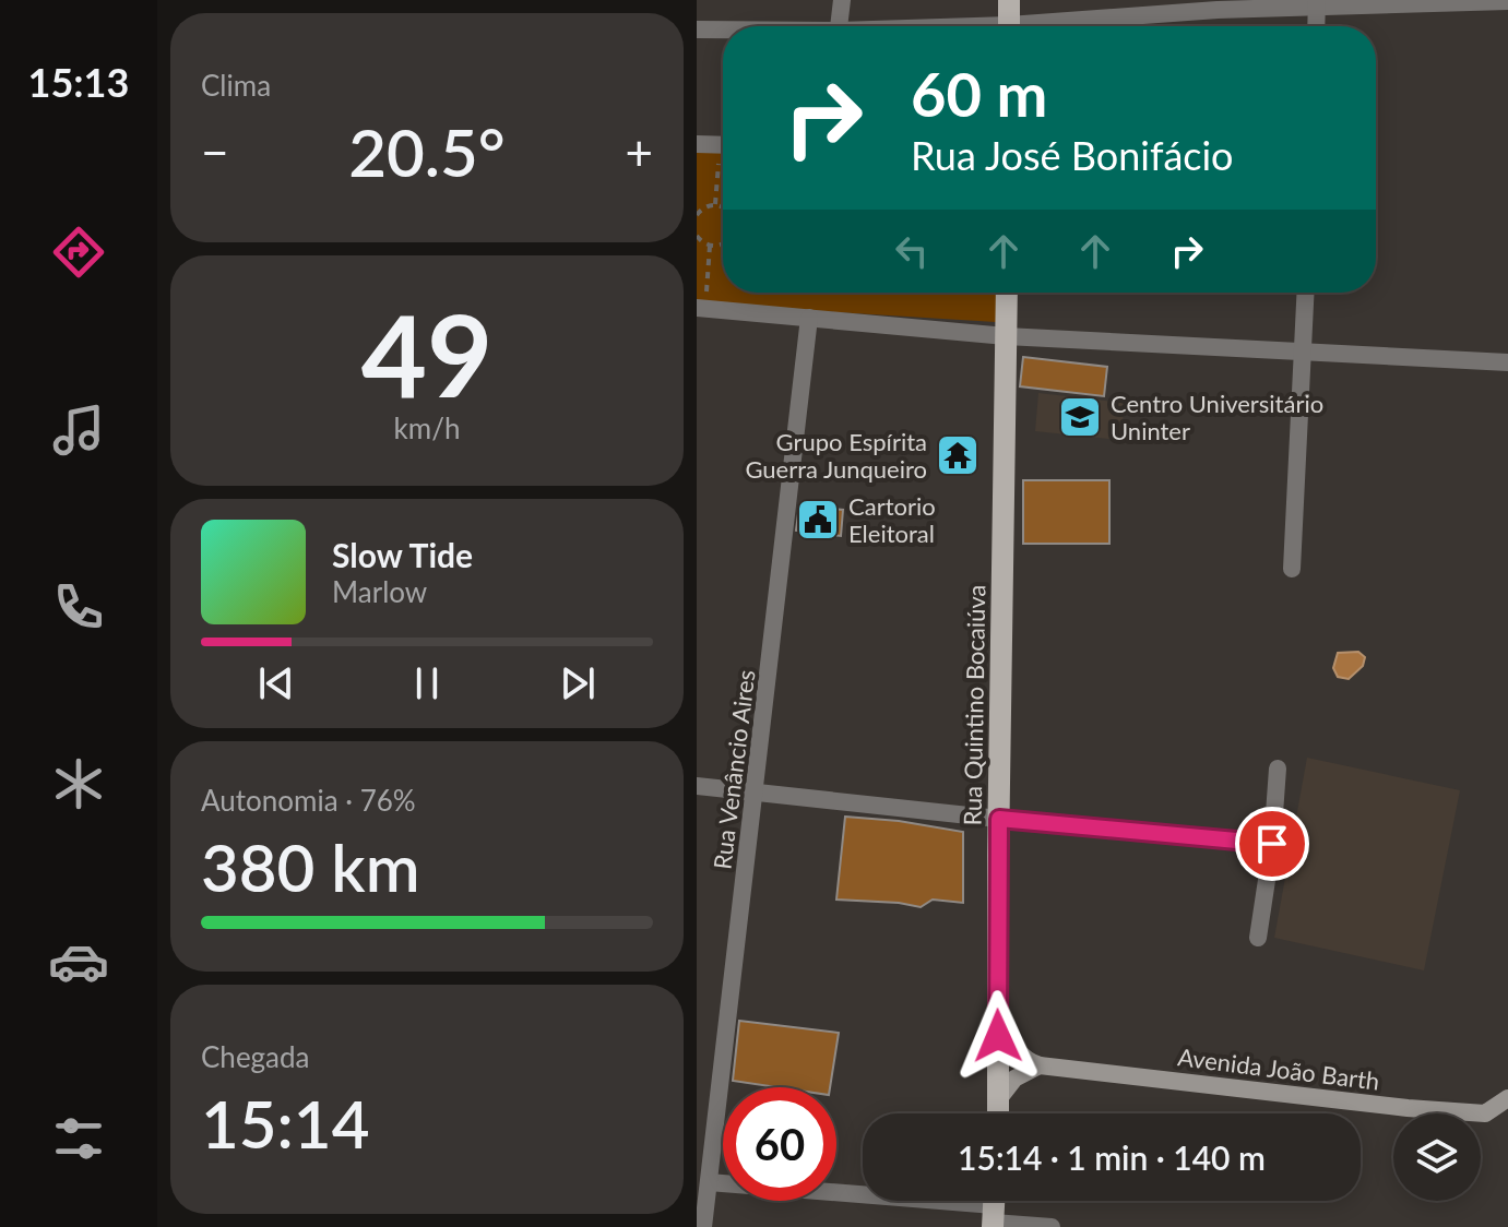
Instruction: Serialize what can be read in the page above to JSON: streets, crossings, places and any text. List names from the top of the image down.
{
  "streets": {
    "main road": ["Rua Quintino Bocaiúva", "Avenida João Barth"],
    "street": ["Rua Venâncio Aires"]
  },
  "places": {
    "school or university": ["Centro Universitário Uninter"],
    "temple": ["Grupo Espírita Guerra Junqueiro"],
    "public building": ["Cartorio Eleitoral"]
  },
  "page": {
    "tabs": "15:13",
    "tile": [
      "Clima",
      ["49", "km/h"],
      ["Autonomia · 76%", "380 km"],
      ["Chegada", "15:14"]
    ],
    "turn": ["60 m", "Rua José Bonifácio"],
    "heat": ["−", "20.5°", "+"],
    "song": ["Slow Tide", "Marlow"],
    "limit": "60",
    "trip": "15:14 · 1 min · 140 m"
  }
}
